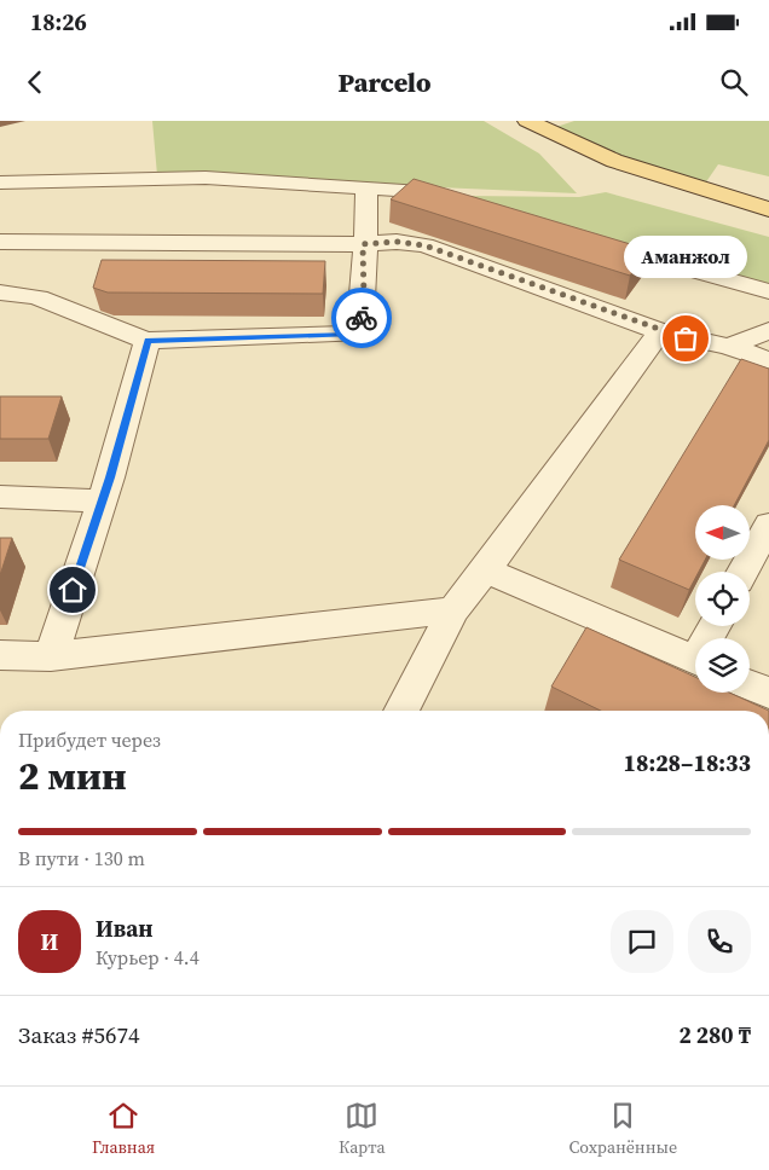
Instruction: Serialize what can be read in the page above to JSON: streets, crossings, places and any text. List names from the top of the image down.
{
  "places": ["Аманжол"],
  "north": "left",
  "page": {
    "status": "18:26",
    "header": "Parcelo",
    "bubble": "Аманжол",
    "heading": ["2 мин", "Прибудет через", "18:28–18:33"],
    "panel": [
      "Иван",
      "Курьер · 4.4",
      "Заказ #5674",
      "2 280 ₸"
    ],
    "bar": "В пути · 130 m",
    "round": "И",
    "tabs": ["Главная", "Карта", "Сохранённые"]
  }
}
